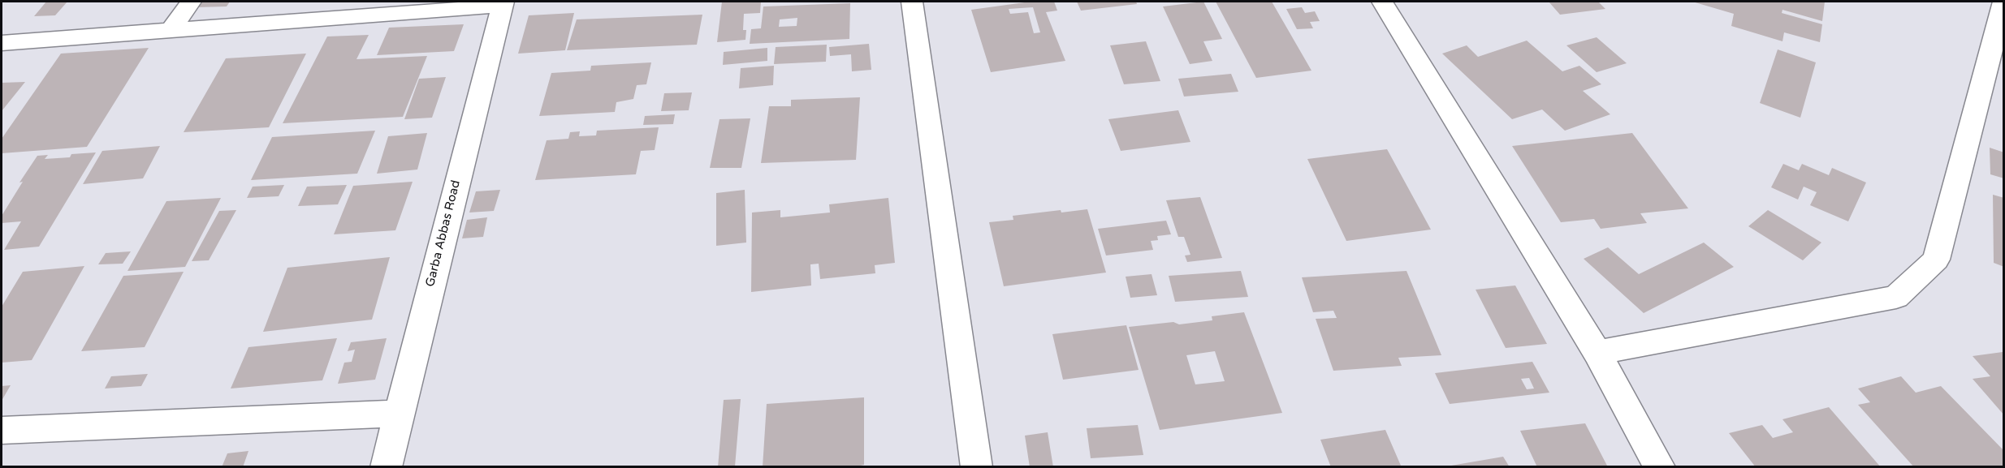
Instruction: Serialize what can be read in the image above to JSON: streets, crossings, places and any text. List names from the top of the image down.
{
  "streets": {
    "street": ["Garba Abbas Road"]
  }
}
